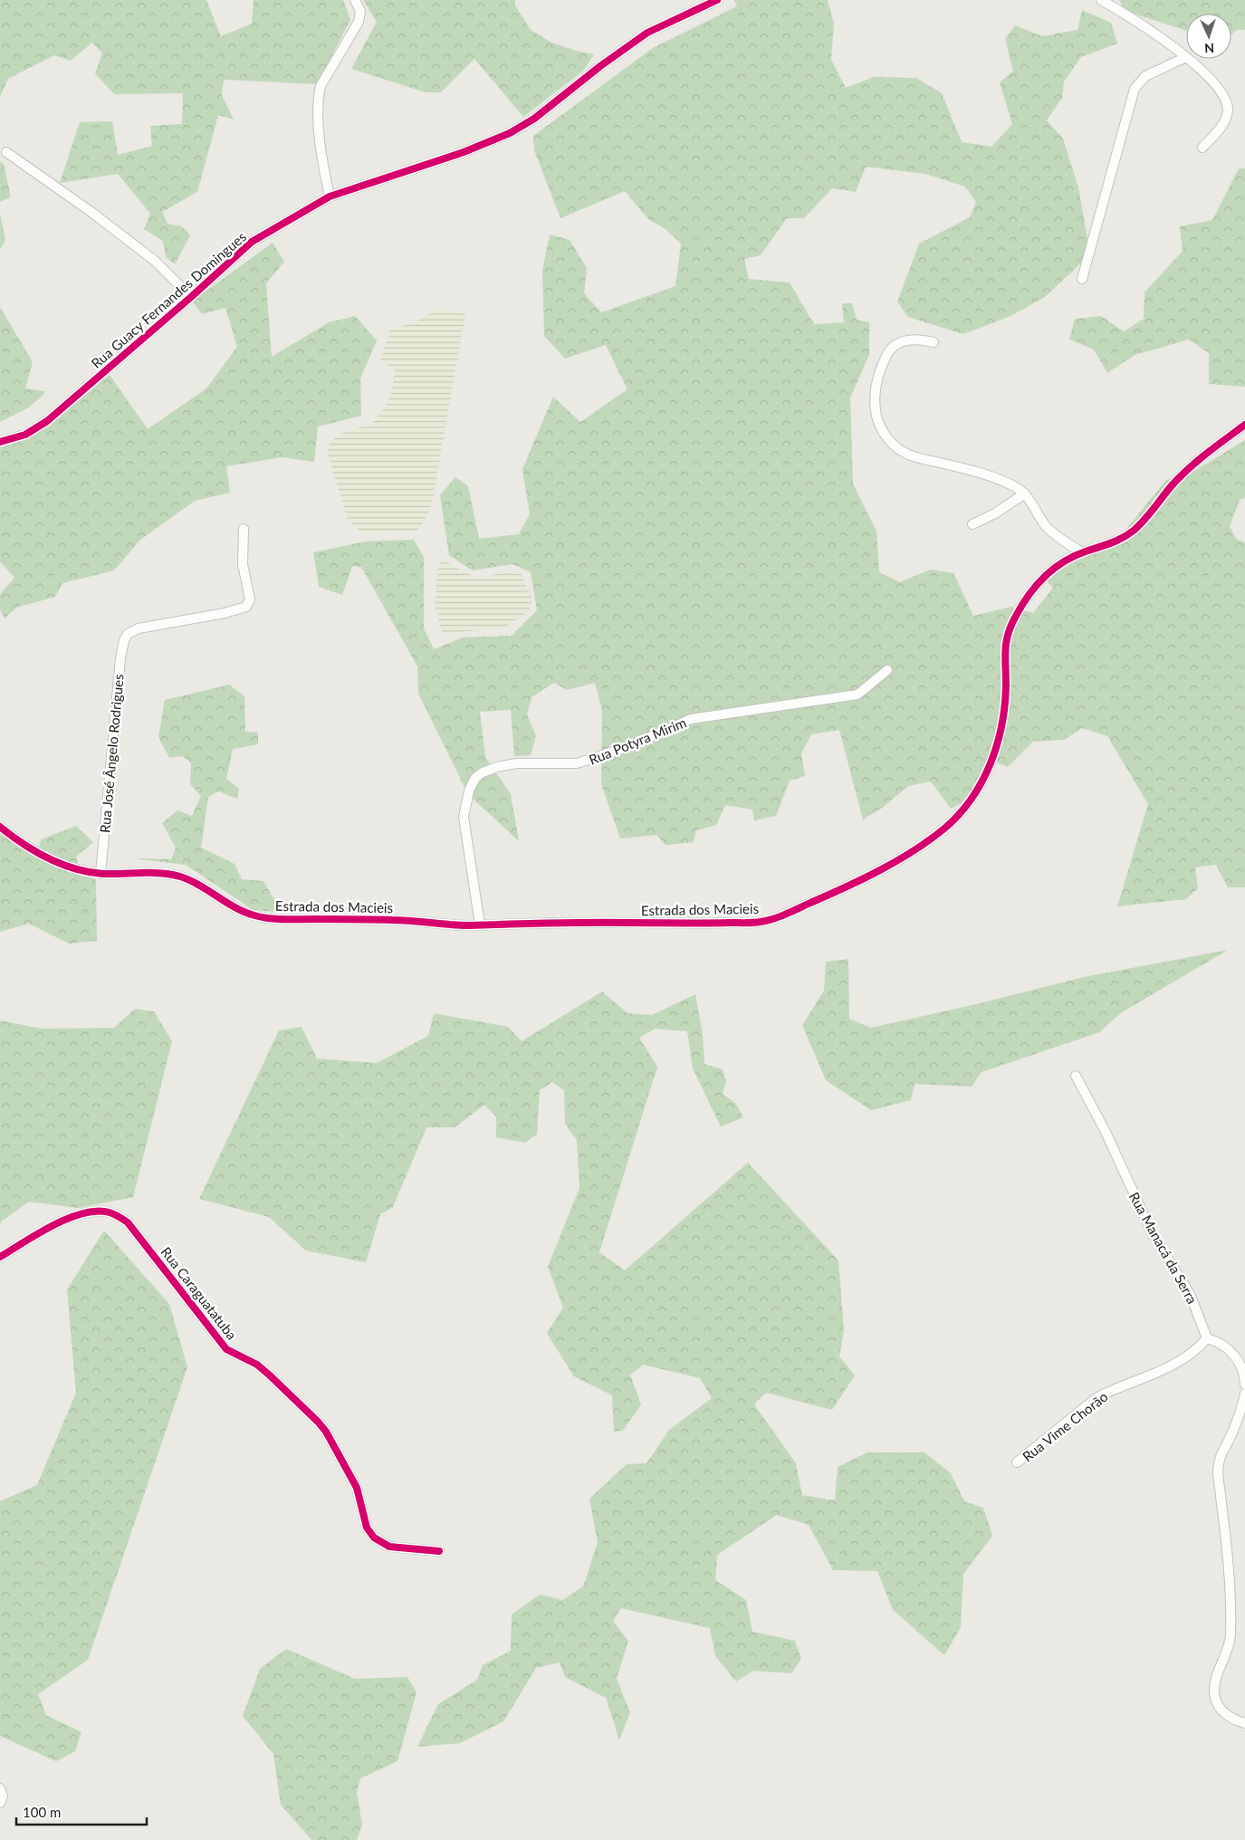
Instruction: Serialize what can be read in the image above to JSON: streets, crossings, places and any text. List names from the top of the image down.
{
  "streets": {
    "street": [
      "Rua Guacy Fernandes Domingues",
      "Rua Potyra Mirim",
      "Rua José Ângelo Rodrigues",
      "Estrada dos Macieis",
      "Rua Manacá da Serra",
      "Rua Caraguatatuba",
      "Rua Vime Chorão"
    ]
  },
  "crossings": [
    ["Rua Potyra Mirim", "Estrada dos Macieis"],
    ["Rua José Ângelo Rodrigues", "Estrada dos Macieis"],
    ["Rua Manacá da Serra", "Rua Vime Chorão"]
  ],
  "scale_bar": "100 m",
  "north": "bottom"
}
